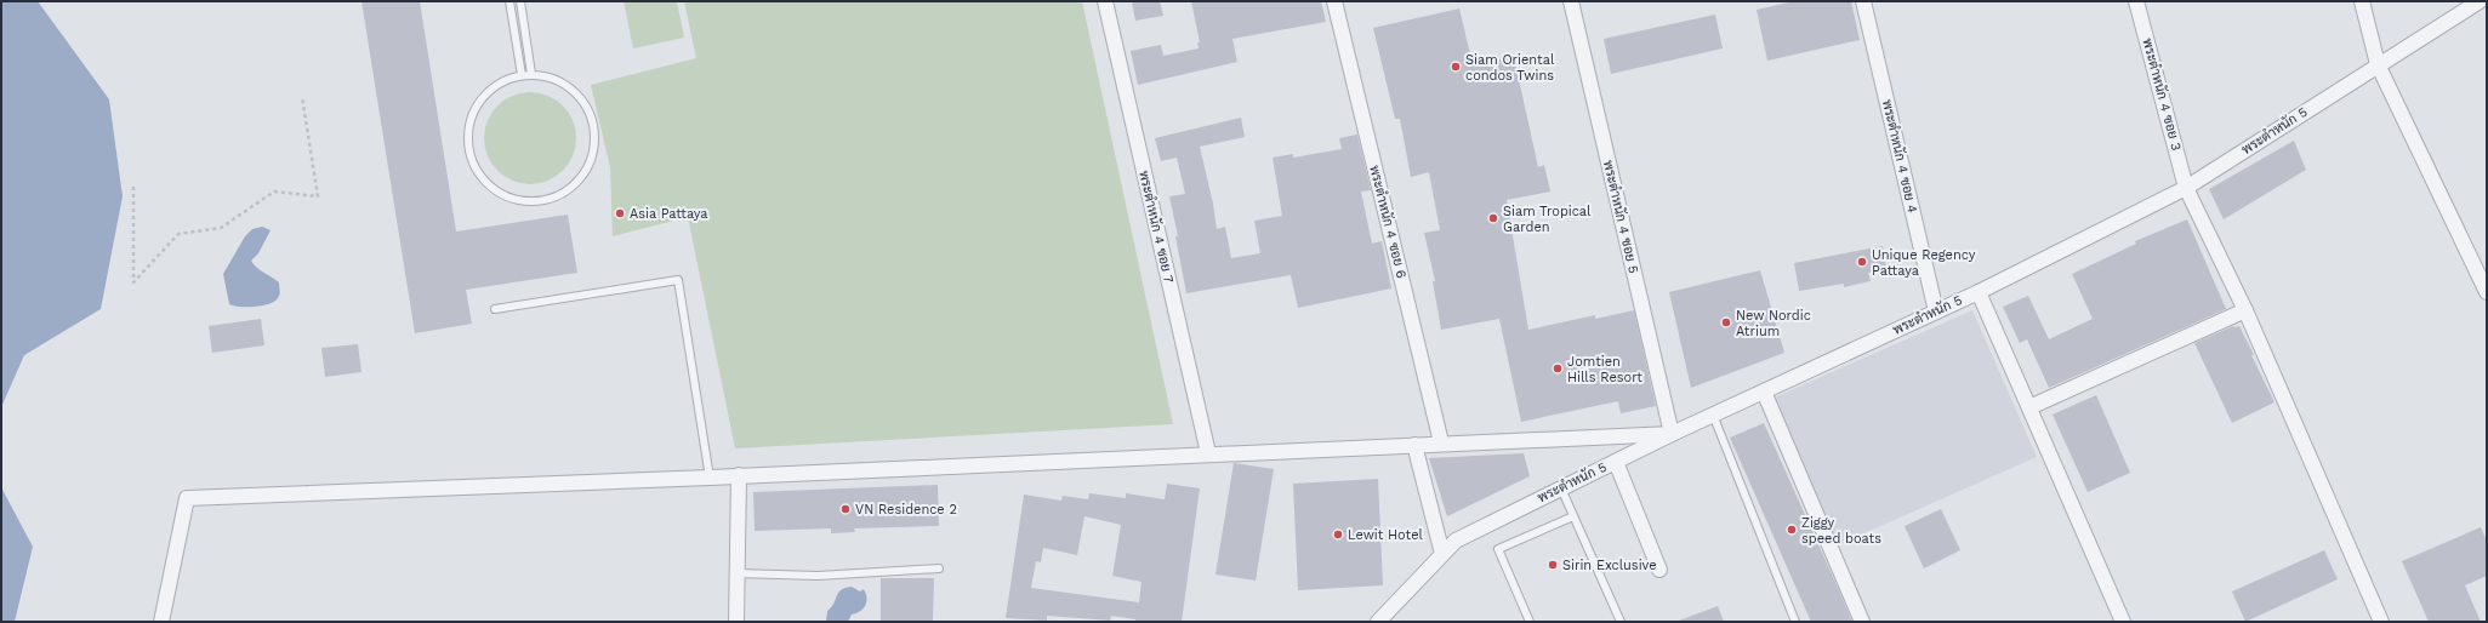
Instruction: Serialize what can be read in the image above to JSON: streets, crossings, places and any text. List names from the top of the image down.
{
  "streets": {
    "street": [
      "พระตำหนัก 4 ซอย 3",
      "พระตำหนัก 5",
      "พระตำหนัก 4 ซอย 4",
      "พระตำหนัก 4 ซอย 5",
      "พระตำหนัก 4 ซอย 6",
      "พระตำหนัก 4 ซอย 7"
    ]
  },
  "crossings": [
    ["พระตำหนัก 4 ซอย 3", "พระตำหนัก 5"],
    ["พระตำหนัก 5", "พระตำหนัก 4 ซอย 4"],
    ["พระตำหนัก 5", "พระตำหนัก 4 ซอย 5"]
  ],
  "places": [
    "Siam Oriental condos Twins",
    "Asia Pattaya",
    "Siam Tropical Garden",
    "Unique Regency Pattaya",
    "New Nordic Atrium",
    "Jomtien Hills Resort",
    "VN Residence 2",
    "Ziggy speed boats",
    "Lewit Hotel",
    "Sirin Exclusive"
  ]
}
